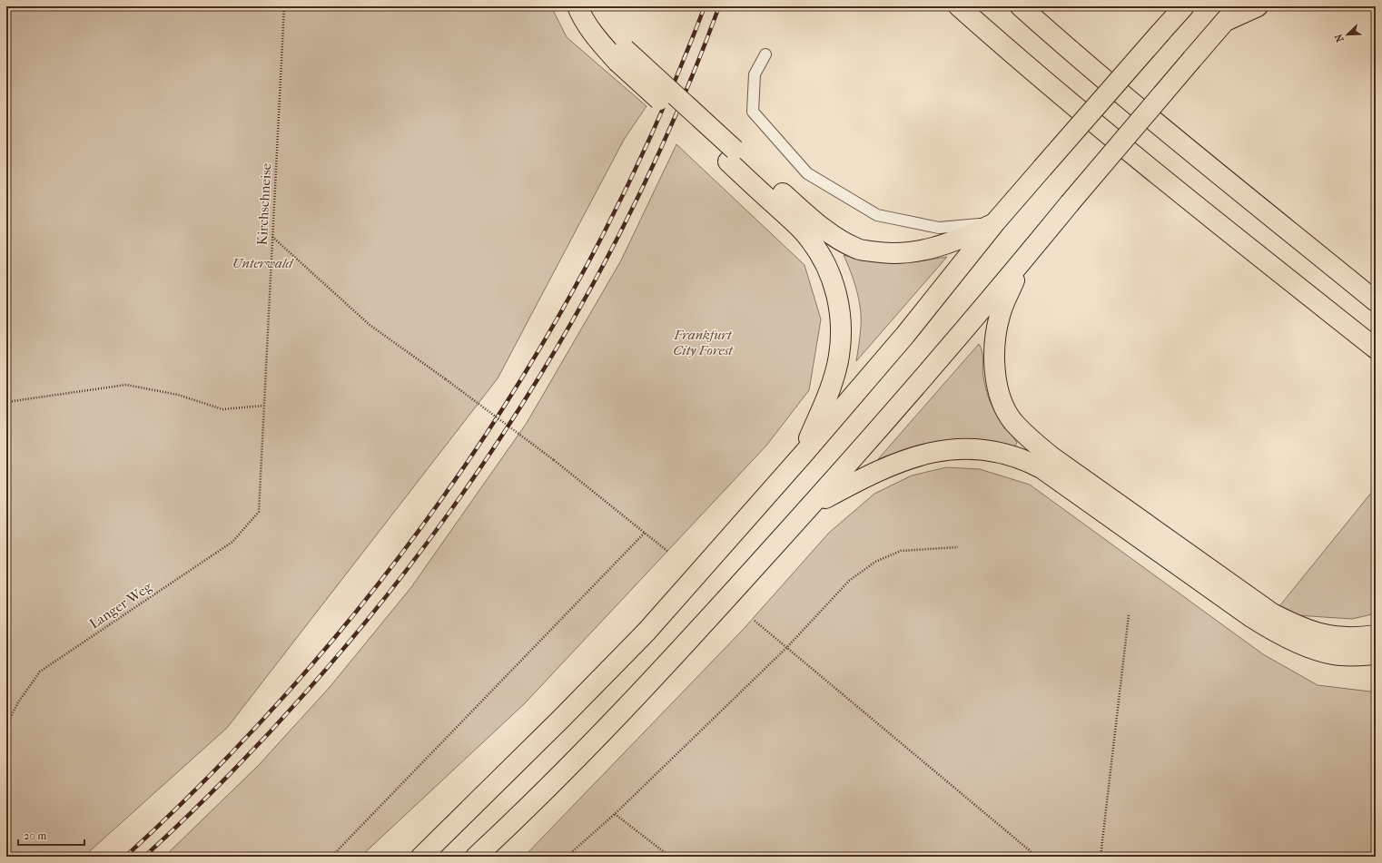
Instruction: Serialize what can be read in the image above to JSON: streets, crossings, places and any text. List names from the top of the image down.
{
  "streets": {
    "path": ["Kirchschneise", "Langer Weg"]
  },
  "crossings": [
    ["Kirchschneise", "Langer Weg"]
  ],
  "parks": ["Unterwald", "Frankfurt City Forest"],
  "scale_bar": "20 m",
  "north": "bottom left"
}
